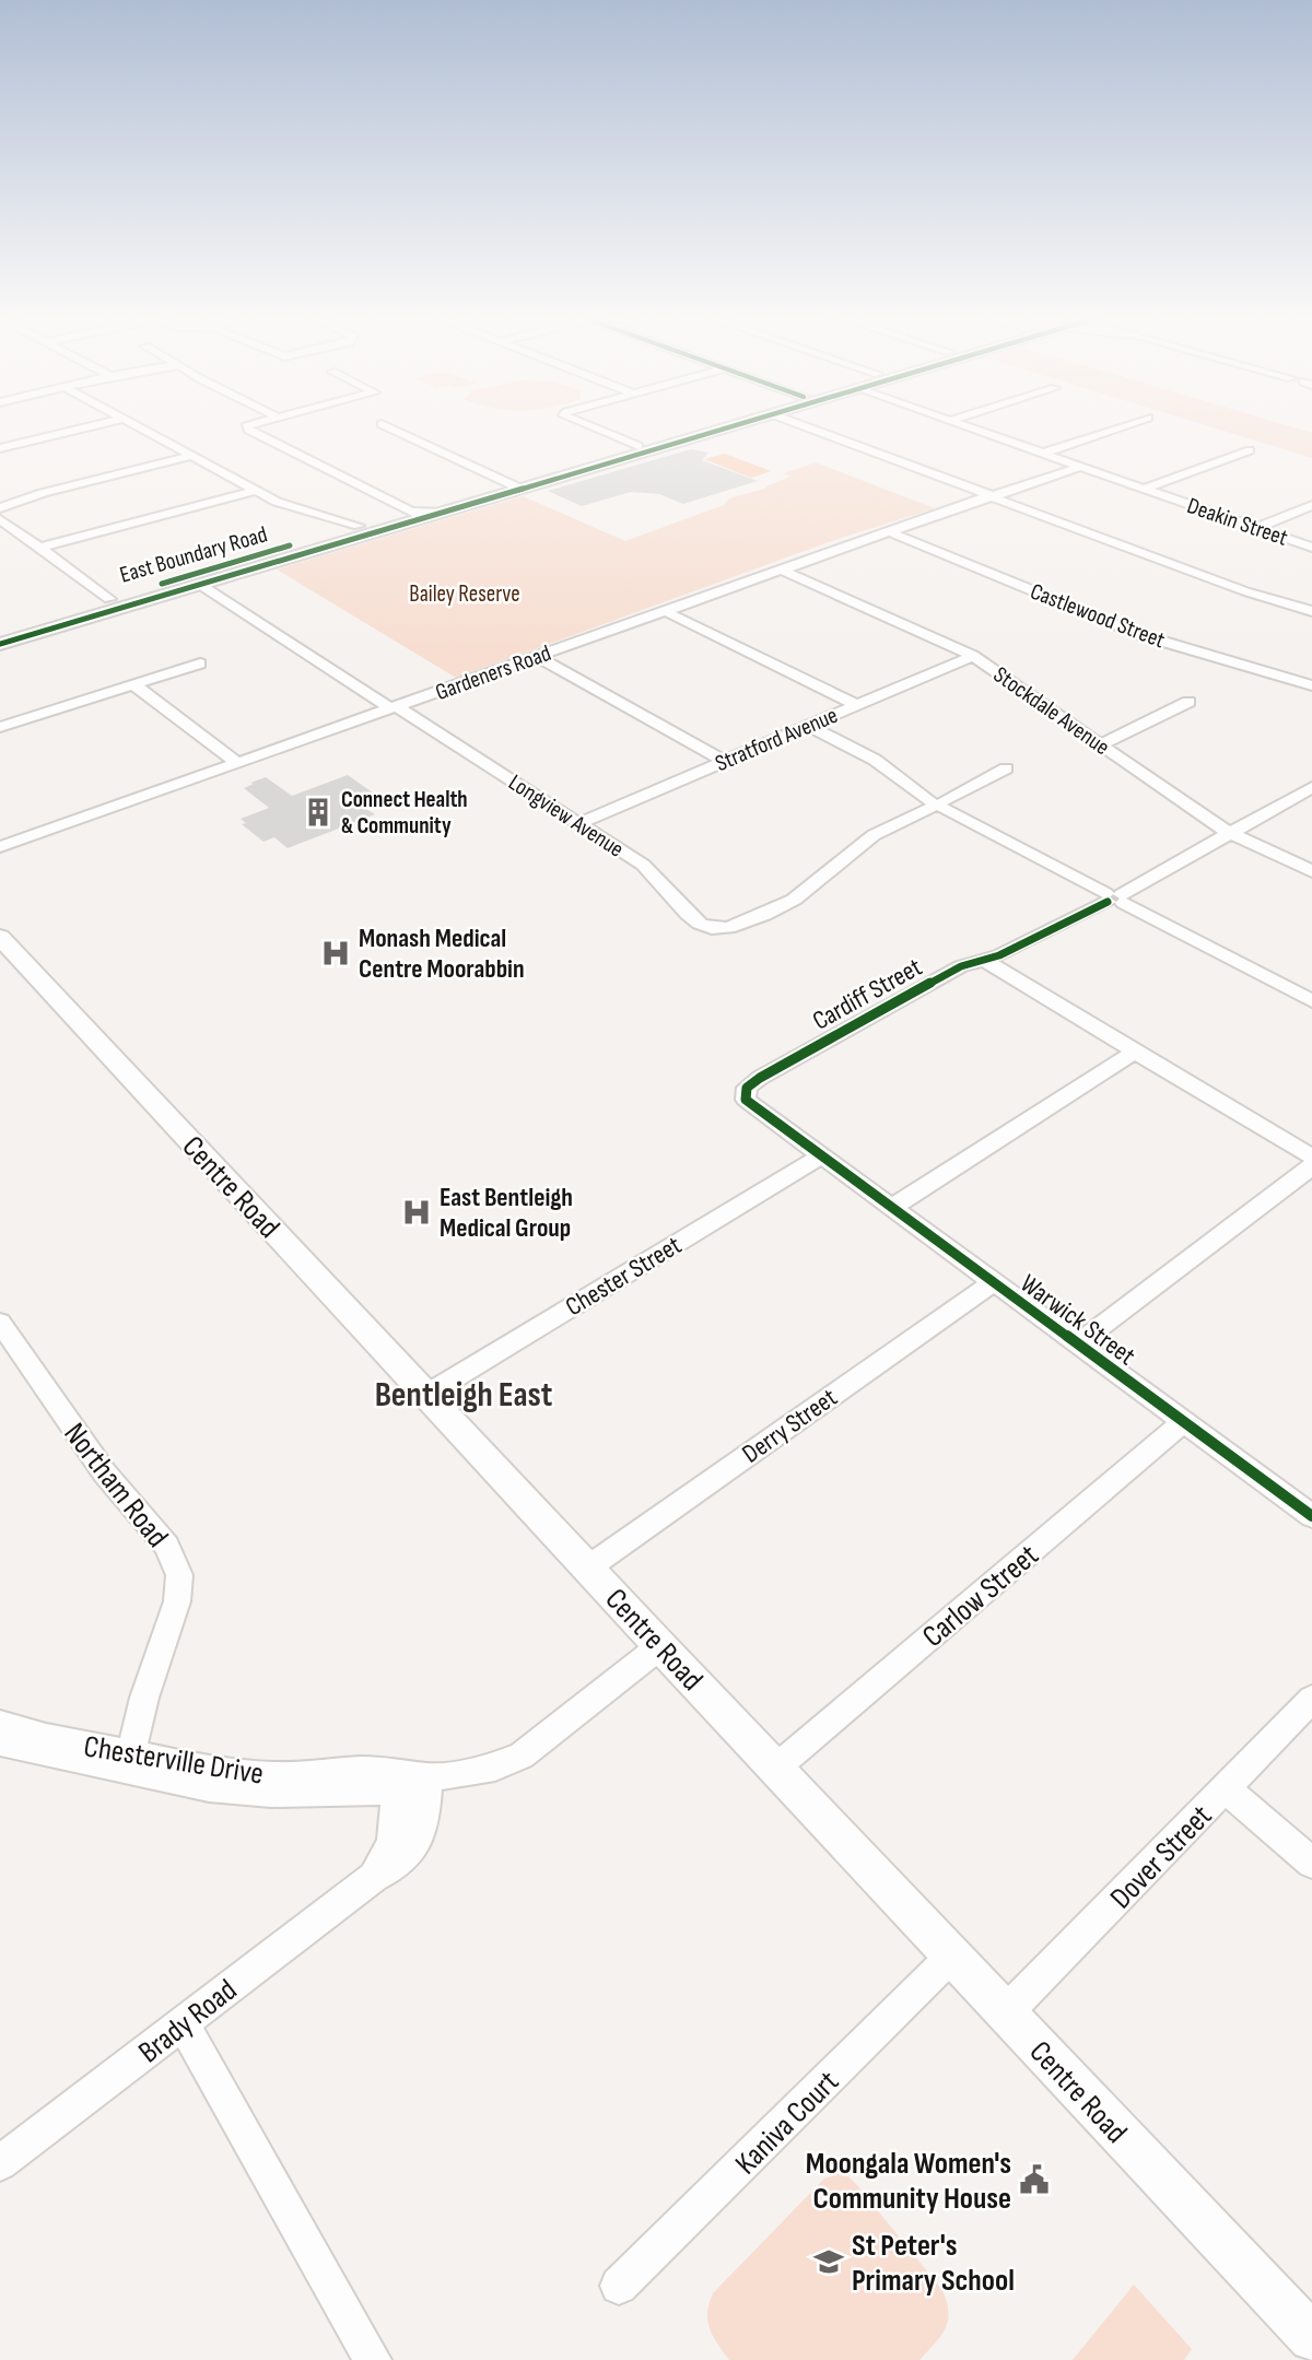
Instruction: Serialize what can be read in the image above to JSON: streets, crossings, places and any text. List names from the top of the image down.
{
  "streets": {
    "main road": ["East Boundary Road", "Centre Road"],
    "street": [
      "Deakin Street",
      "Castlewood Street",
      "Gardeners Road",
      "Stockdale Avenue",
      "Stratford Avenue",
      "Longview Avenue",
      "Cardiff Street",
      "Chester Street",
      "Warwick Street",
      "Derry Street",
      "Northam Road",
      "Carlow Street",
      "Chesterville Drive",
      "Dover Street",
      "Brady Road",
      "Kaniva Court"
    ]
  },
  "crossings": [
    ["Deakin Street", "Gardeners Road"],
    ["East Boundary Road", "Longview Avenue"],
    ["Castlewood Street", "Gardeners Road"],
    ["Gardeners Road", "Stockdale Avenue"],
    ["Gardeners Road", "Longview Avenue"],
    ["Stockdale Avenue", "Stratford Avenue"],
    ["Stratford Avenue", "Longview Avenue"],
    ["Cardiff Street", "Chester Street"],
    ["Cardiff Street", "Warwick Street"],
    ["Centre Road", "Chester Street"],
    ["Centre Road", "Derry Street"],
    ["Centre Road", "Carlow Street"],
    ["Centre Road", "Dover Street"],
    ["Centre Road", "Kaniva Court"],
    ["Chester Street", "Warwick Street"],
    ["Warwick Street", "Derry Street"],
    ["Warwick Street", "Carlow Street"],
    ["Northam Road", "Chesterville Drive"],
    ["Chesterville Drive", "Brady Road"]
  ],
  "districts": ["Bentleigh East"],
  "parks": ["Bailey Reserve"],
  "places": {
    "building": ["Connect Health & Community"],
    "hospital": ["Monash Medical Centre Moorabbin", "East Bentleigh Medical Group"],
    "public building": ["Moongala Women's Community House"],
    "school or university": ["St Peter's Primary School"]
  }
}
